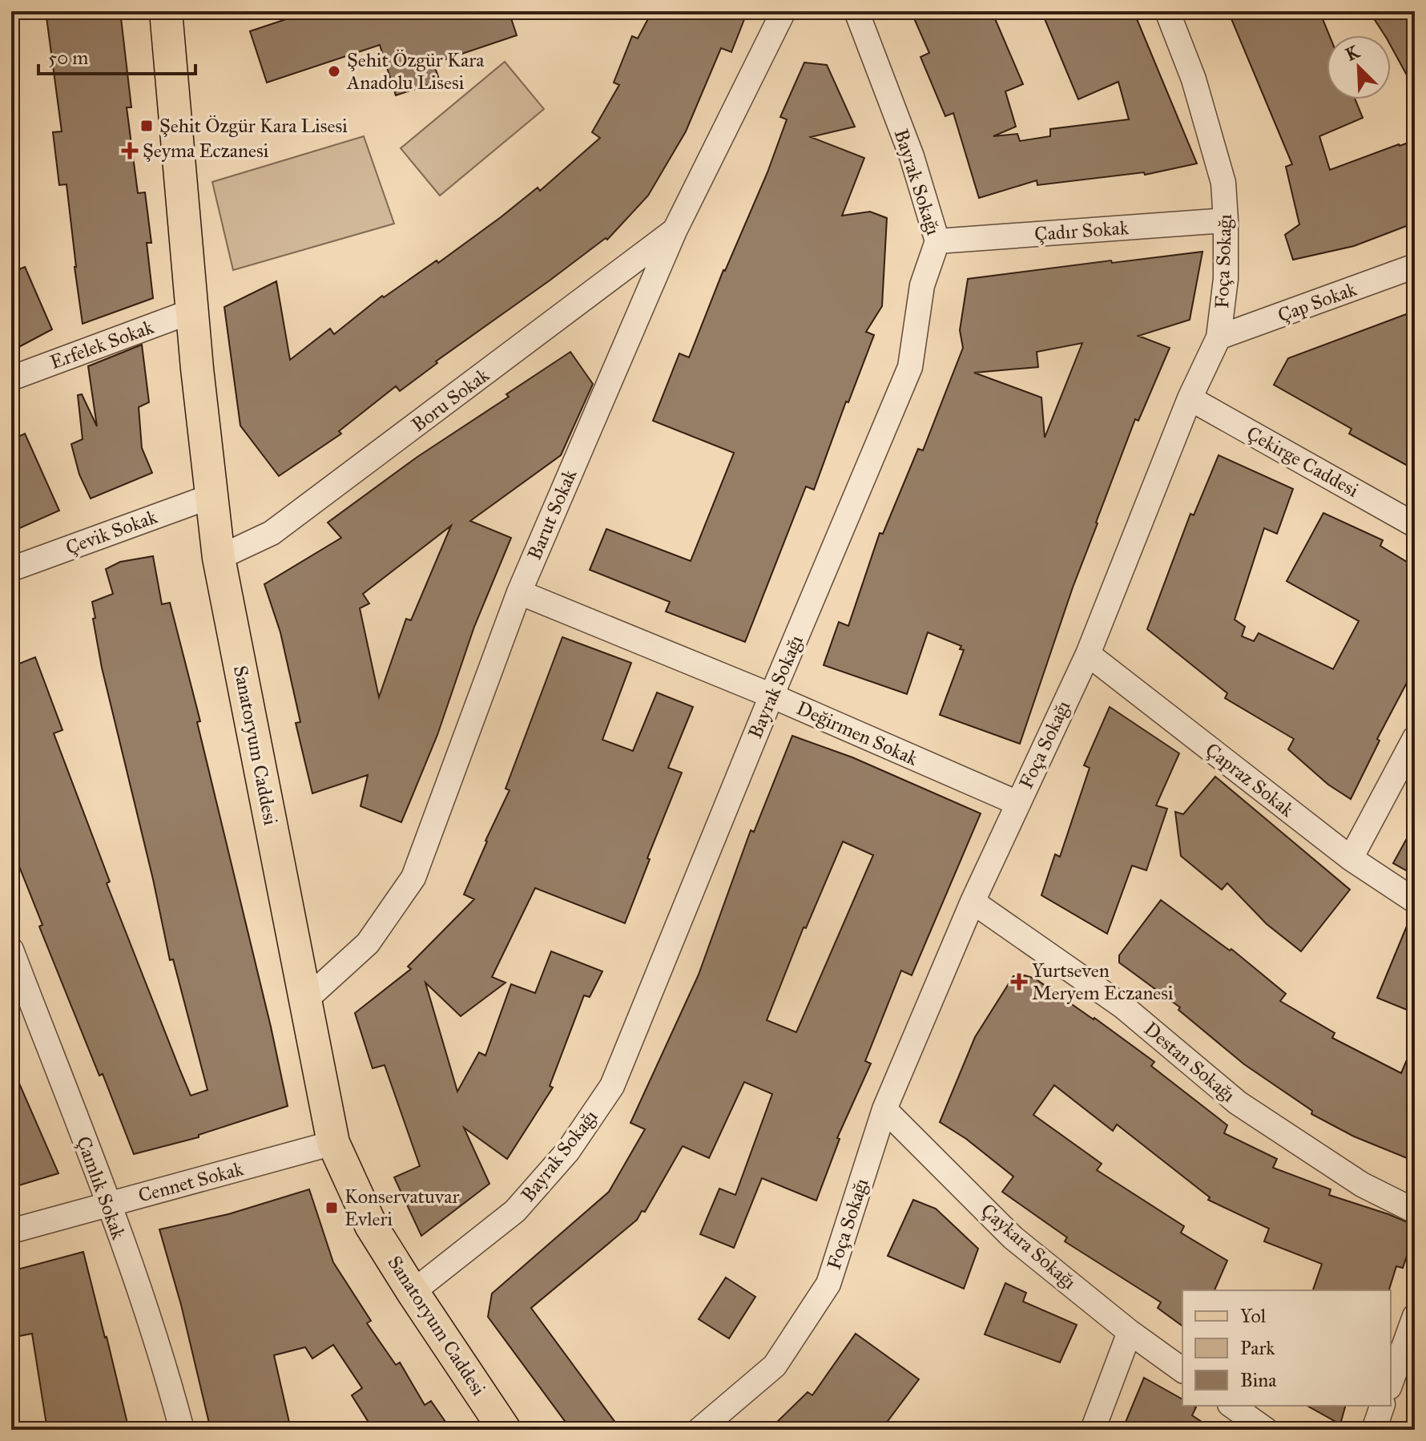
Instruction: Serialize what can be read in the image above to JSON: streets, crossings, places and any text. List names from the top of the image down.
{
  "streets": {
    "main road": ["Sanatoryum Caddesi"],
    "street": [
      "Bayrak Sokağı",
      "Çadır Sokak",
      "Foça Sokağı",
      "Çap Sokak",
      "Erfelek Sokak",
      "Boru Sokak",
      "Çekirge Caddesi",
      "Barut Sokak",
      "Çevik Sokak",
      "Değirmen Sokak",
      "Çapraz Sokak",
      "Destan Sokağı",
      "Cennet Sokak",
      "Çamlık Sokak",
      "Çaykara Sokağı"
    ]
  },
  "crossings": [
    ["Bayrak Sokağı", "Çadır Sokak"],
    ["Bayrak Sokağı", "Değirmen Sokak"],
    ["Bayrak Sokağı", "Sanatoryum Caddesi"],
    ["Çadır Sokak", "Foça Sokağı"],
    ["Foça Sokağı", "Çap Sokak"],
    ["Foça Sokağı", "Çekirge Caddesi"],
    ["Foça Sokağı", "Değirmen Sokak"],
    ["Foça Sokağı", "Çapraz Sokak"],
    ["Foça Sokağı", "Destan Sokağı"],
    ["Foça Sokağı", "Çaykara Sokağı"],
    ["Erfelek Sokak", "Sanatoryum Caddesi"],
    ["Boru Sokak", "Barut Sokak"],
    ["Boru Sokak", "Sanatoryum Caddesi"],
    ["Barut Sokak", "Değirmen Sokak"],
    ["Barut Sokak", "Sanatoryum Caddesi"],
    ["Çevik Sokak", "Sanatoryum Caddesi"],
    ["Sanatoryum Caddesi", "Cennet Sokak"],
    ["Cennet Sokak", "Çamlık Sokak"]
  ],
  "places": {
    "other": ["Şehit Özgür Kara Anadolu Lisesi"],
    "transit": ["Şehit Özgür Kara Lisesi", "Konservatuvar Evleri"],
    "health": ["Şeyma Eczanesi", "Yurtseven Meryem Eczanesi"]
  },
  "legend": ["Yol", "Park", "Bina"],
  "scale_bar": "50 m",
  "north": "top left"
}
